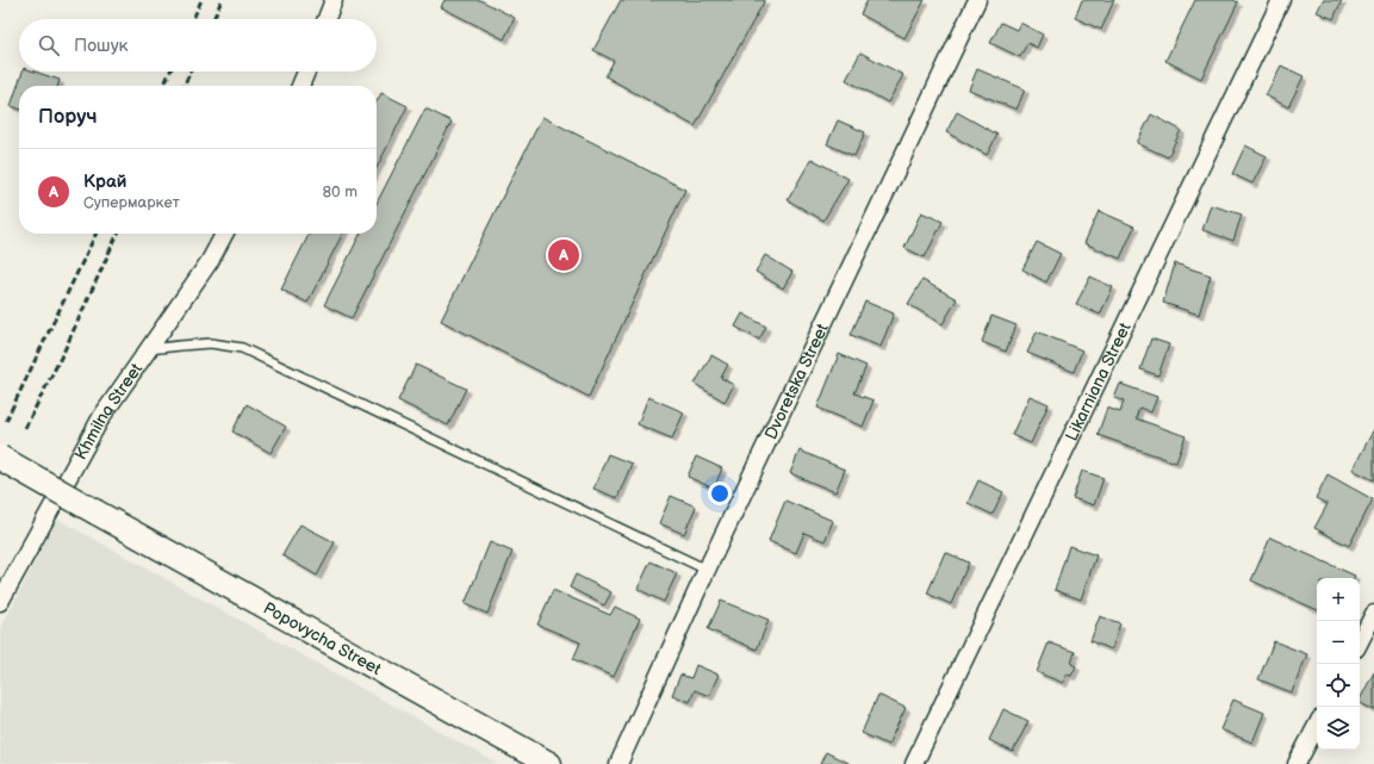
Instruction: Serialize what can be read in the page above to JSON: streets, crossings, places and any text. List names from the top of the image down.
{
  "streets": {
    "main road": ["Popovycha Street"],
    "street": ["Dvoretska Street", "Likarniana Street", "Khmilna Street"]
  },
  "page": {
    "search": "Пошук",
    "heading": "Поруч",
    "list": [
      {
        "mark": "A",
        "name": "Край",
        "note": "Супермаркет",
        "value": "80 m"
      }
    ],
    "pins": "A",
    "map_buttons": ["+", "−"]
  }
}
